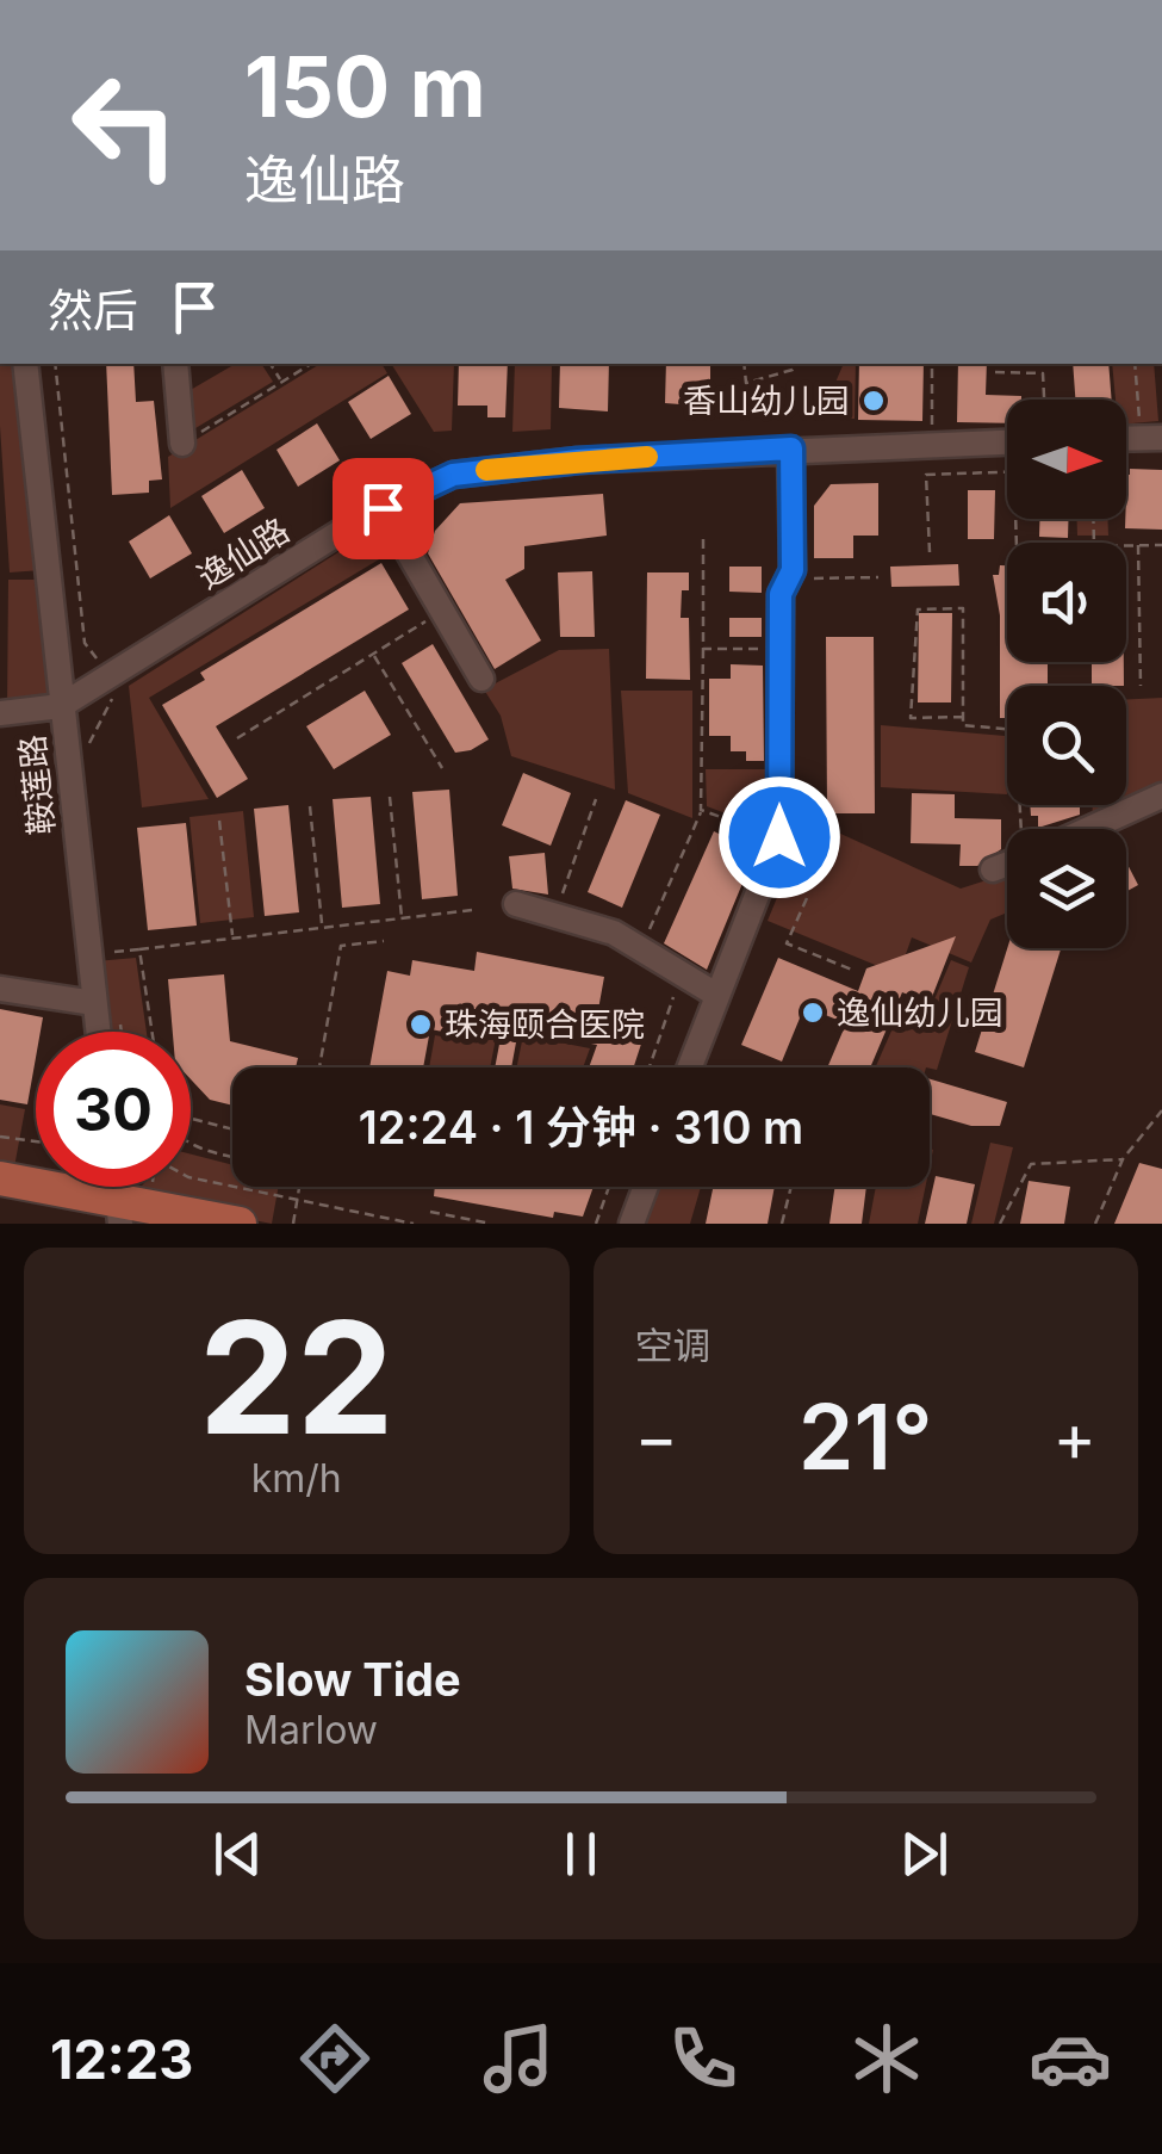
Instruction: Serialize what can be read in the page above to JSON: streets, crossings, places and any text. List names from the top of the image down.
{
  "streets": {
    "street": ["逸仙路", "鞍莲路"]
  },
  "crossings": [
    ["逸仙路", "鞍莲路"]
  ],
  "places": ["香山幼儿园", "逸仙幼儿园", "珠海颐合医院"],
  "north": "right",
  "page": {
    "turn": ["150 m", "逸仙路"],
    "then": "然后",
    "limit": "30",
    "trip": "12:24 · 1 分钟 · 310 m",
    "tile": [
      ["22", "km/h"],
      "空调"
    ],
    "heat": ["−", "21°", "+"],
    "song": ["Slow Tide", "Marlow"],
    "tabs": "12:23"
  }
}
